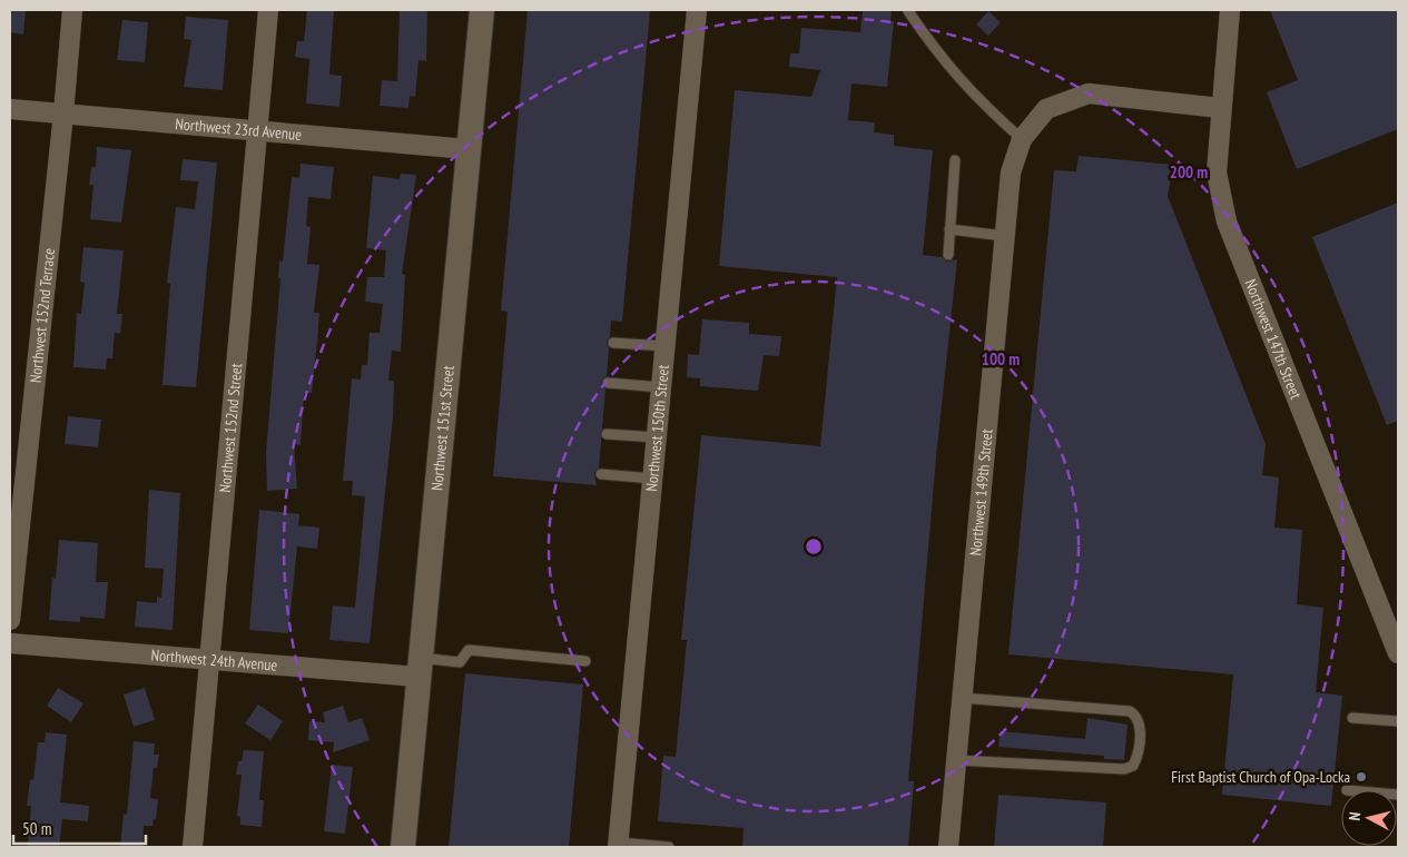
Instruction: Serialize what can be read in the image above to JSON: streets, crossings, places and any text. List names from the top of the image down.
{
  "streets": {
    "street": [
      "Northwest 23rd Avenue",
      "Northwest 152nd Terrace",
      "Northwest 147th Street",
      "Northwest 152nd Street",
      "Northwest 151st Street",
      "Northwest 150th Street",
      "Northwest 149th Street",
      "Northwest 24th Avenue"
    ]
  },
  "crossings": [
    ["Northwest 23rd Avenue", "Northwest 152nd Terrace"],
    ["Northwest 23rd Avenue", "Northwest 152nd Street"],
    ["Northwest 23rd Avenue", "Northwest 151st Street"],
    ["Northwest 152nd Street", "Northwest 24th Avenue"],
    ["Northwest 151st Street", "Northwest 24th Avenue"]
  ],
  "places": ["First Baptist Church of Opa-Locka"],
  "scale_bar": "50 m",
  "north": "left",
  "rings": ["200 m", "100 m"]
}
